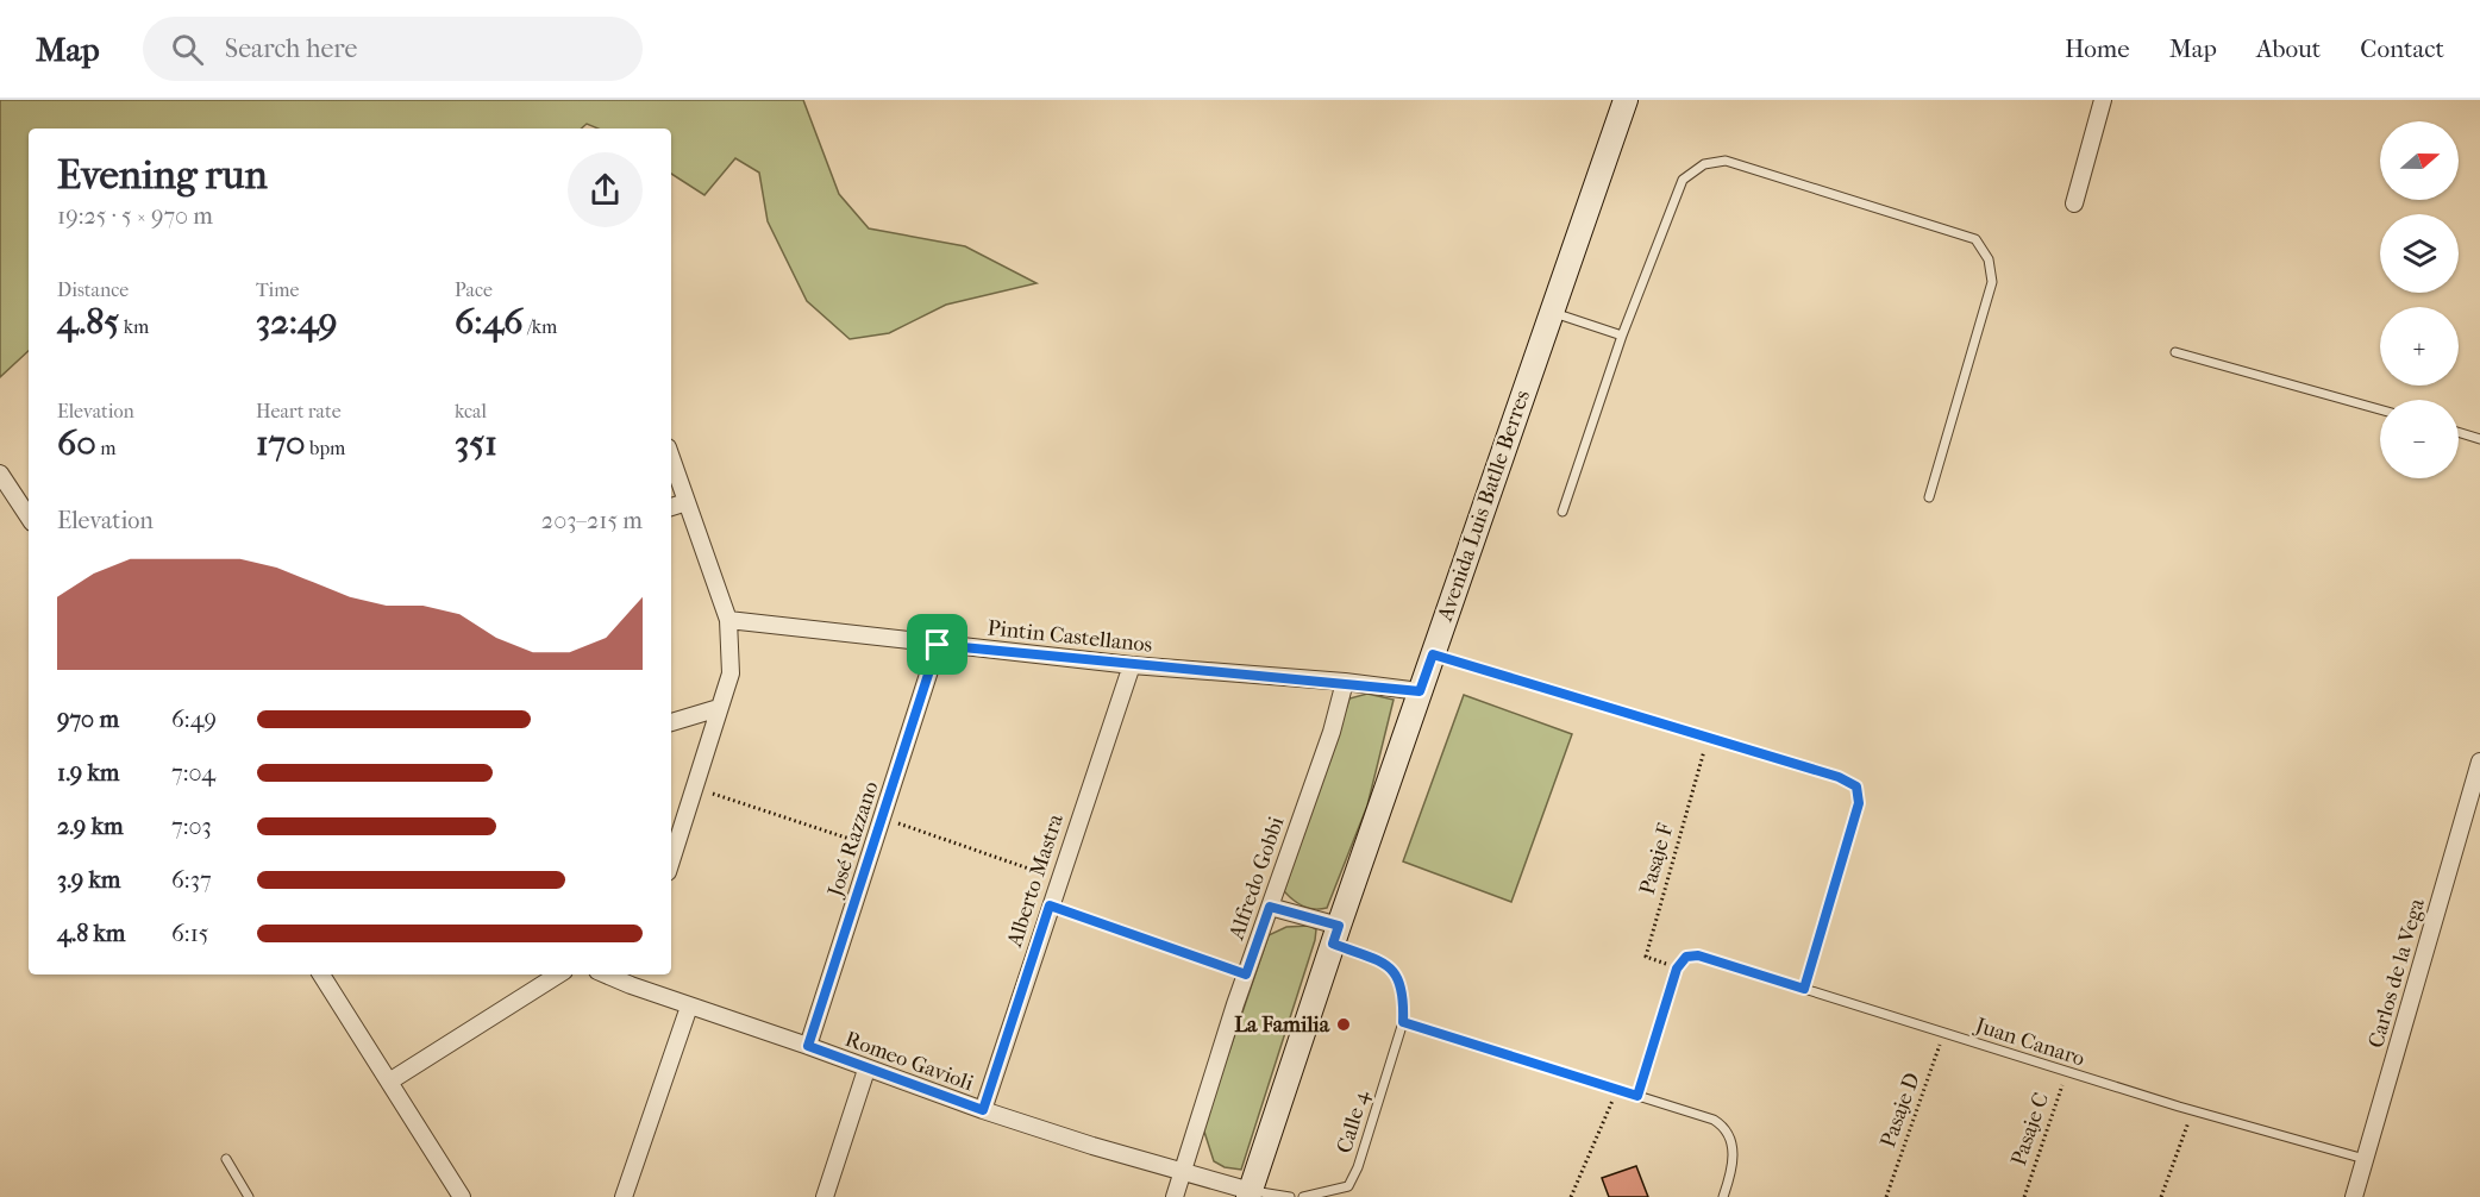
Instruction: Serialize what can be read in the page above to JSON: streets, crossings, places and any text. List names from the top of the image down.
{
  "streets": {
    "main road": ["Avenida Luis Batlle Berres"],
    "street": [
      "Pintin Castellanos",
      "José Razzano",
      "Alfredo Gobbi",
      "Alberto Mastra",
      "Carlos de la Vega",
      "Romeo Gavioli"
    ],
    "lane": ["Juan Canaro", "Calle 4"],
    "path": ["Pasaje F", "Pasaje D", "Pasaje C"]
  },
  "crossings": [
    ["Avenida Luis Batlle Berres", "Pintin Castellanos"],
    ["Avenida Luis Batlle Berres", "Romeo Gavioli"],
    ["Pintin Castellanos", "José Razzano"],
    ["Pintin Castellanos", "Alfredo Gobbi"],
    ["Pintin Castellanos", "Alberto Mastra"],
    ["José Razzano", "Romeo Gavioli"],
    ["Pasaje F", "Juan Canaro"],
    ["Alfredo Gobbi", "Romeo Gavioli"],
    ["Alberto Mastra", "Romeo Gavioli"],
    ["Carlos de la Vega", "Juan Canaro"],
    ["Juan Canaro", "Pasaje D"],
    ["Juan Canaro", "Pasaje C"]
  ],
  "places": ["La Familia"],
  "north": "right",
  "page": {
    "header": "Map",
    "search": "Search here",
    "nav": [
      "Home",
      "Map",
      "About",
      "Contact"
    ],
    "map_buttons": ["+", "−"],
    "heading": ["Evening run", "19:25 · 5 × 970 m"],
    "stats": [
      ["Distance", "4.85 km"],
      ["Time", "32:49"],
      ["Pace", "6:46 /km"],
      ["Elevation", "60 m"],
      ["Heart rate", "170 bpm"],
      ["kcal", "351"]
    ],
    "chart": ["Elevation", "203–215 m"],
    "list": [
      {
        "name": "970 m",
        "note": "6:49"
      },
      {
        "name": "1.9 km",
        "note": "7:04"
      },
      {
        "name": "2.9 km",
        "note": "7:03"
      },
      {
        "name": "3.9 km",
        "note": "6:37"
      },
      {
        "name": "4.8 km",
        "note": "6:15"
      }
    ]
  }
}
